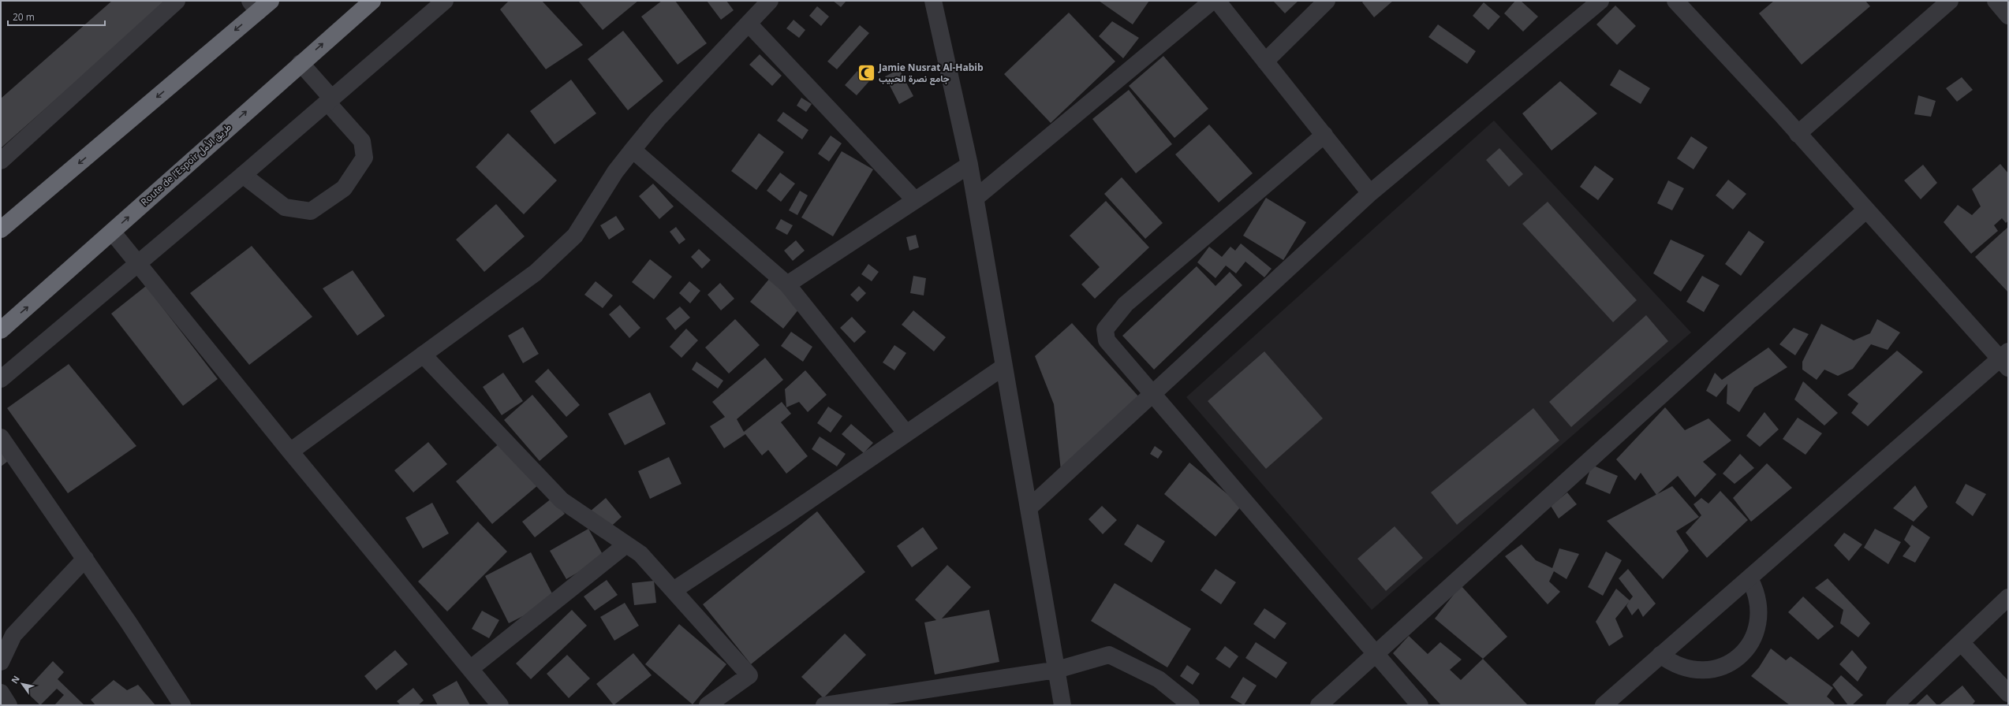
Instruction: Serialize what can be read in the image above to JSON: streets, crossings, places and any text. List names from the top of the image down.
{
  "streets": {
    "highway": ["Route de l’Espoir طريق الأمل"]
  },
  "places": {
    "mosque": ["Jamie Nusrat Al-Habib جامع نصرة الحبيب"]
  },
  "scale_bar": "20 m",
  "north": "top left"
}
